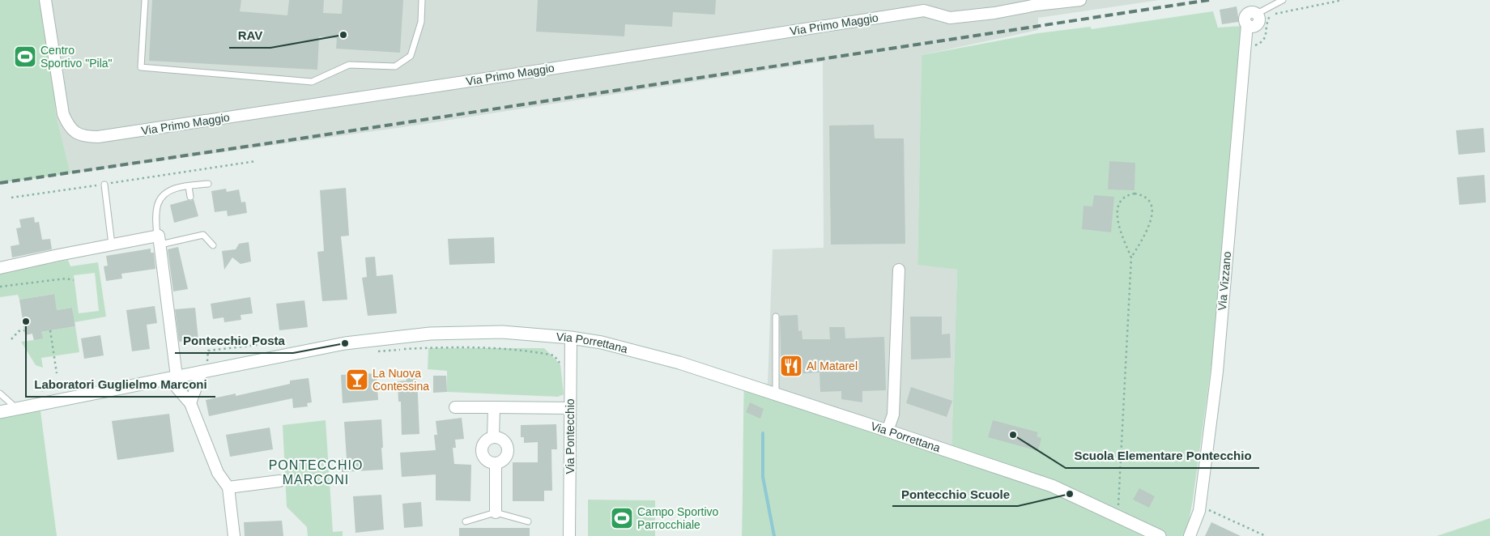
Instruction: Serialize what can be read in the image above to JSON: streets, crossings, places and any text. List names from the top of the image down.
{
  "streets": {
    "main road": ["Via Porrettana"],
    "street": ["Via Primo Maggio", "Via Vizzano", "Via Pontecchio"]
  },
  "crossings": [
    ["Via Porrettana", "Via Pontecchio"]
  ],
  "districts": ["PONTECCHIO MARCONI"],
  "places": {
    "other": [
      "RAV",
      "Laboratori Guglielmo Marconi",
      "Pontecchio Posta",
      "Scuola Elementare Pontecchio",
      "Pontecchio Scuole"
    ],
    "sports": ["Centro Sportivo \"Pila\"", "Campo Sportivo Parrocchiale"],
    "restaurant": ["Al Matarel"],
    "bar": ["La Nuova Contessina"]
  }
}
